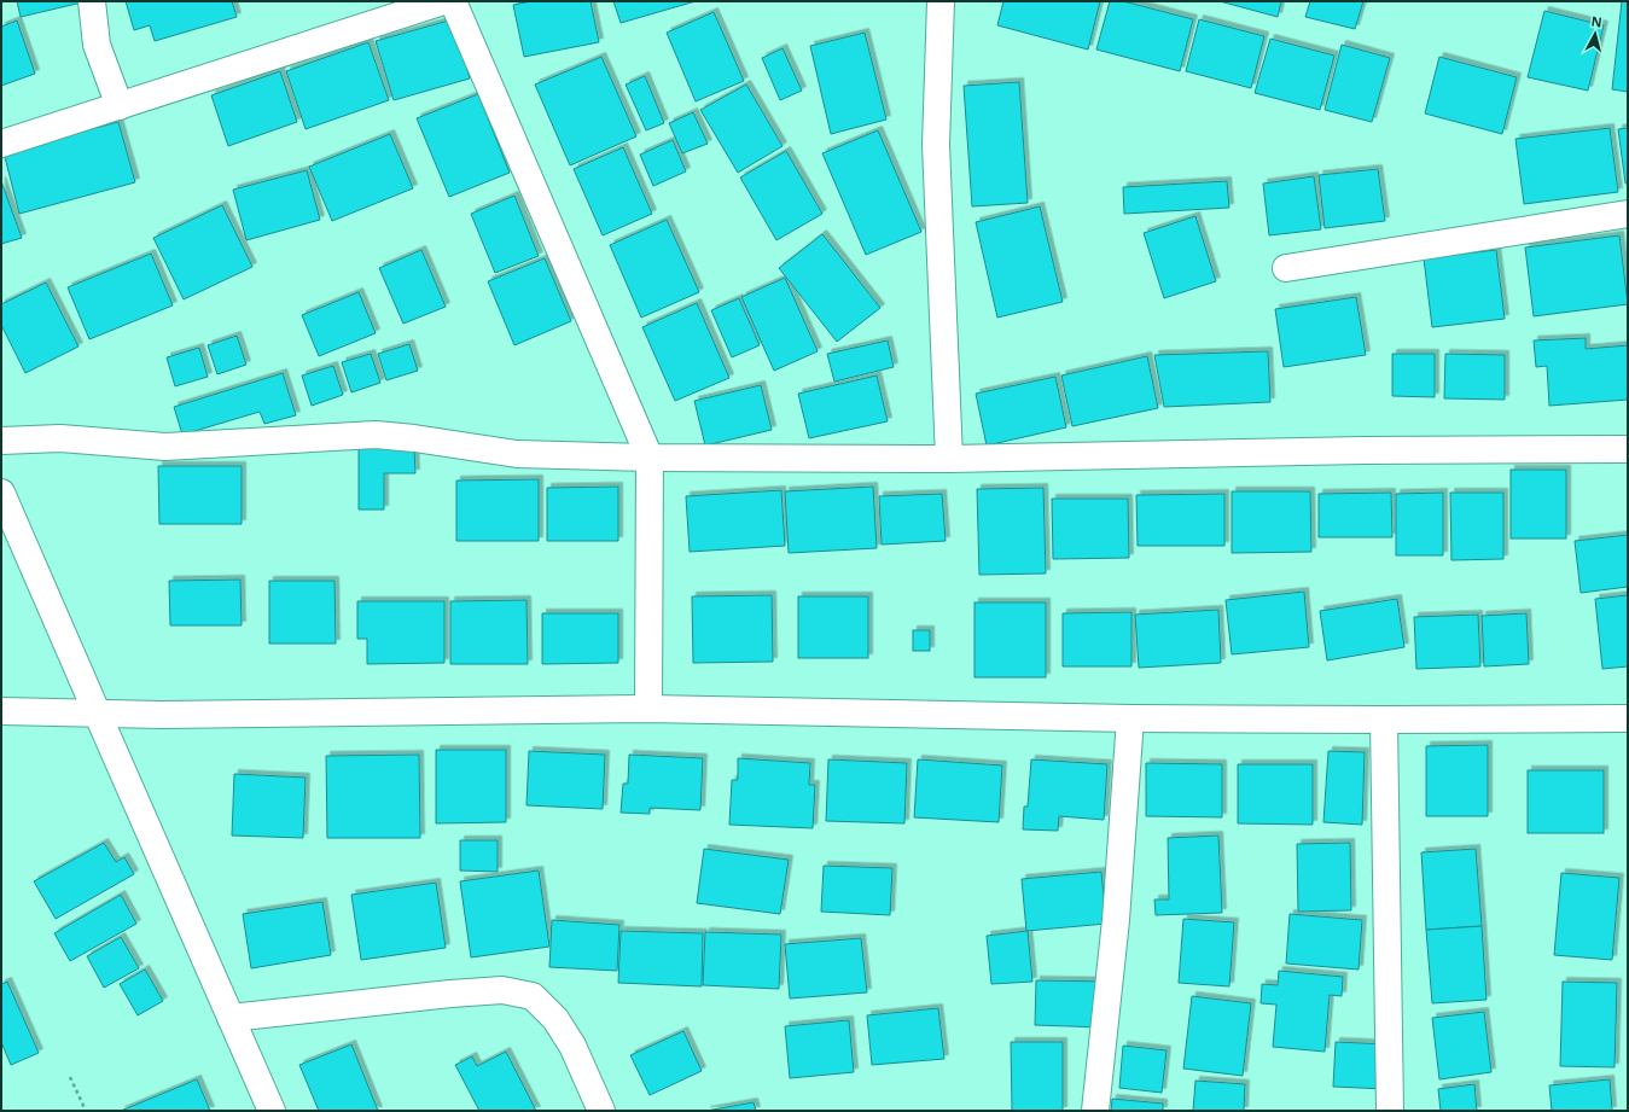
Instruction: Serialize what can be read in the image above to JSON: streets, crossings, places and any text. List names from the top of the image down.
{
  "north": "top"
}
